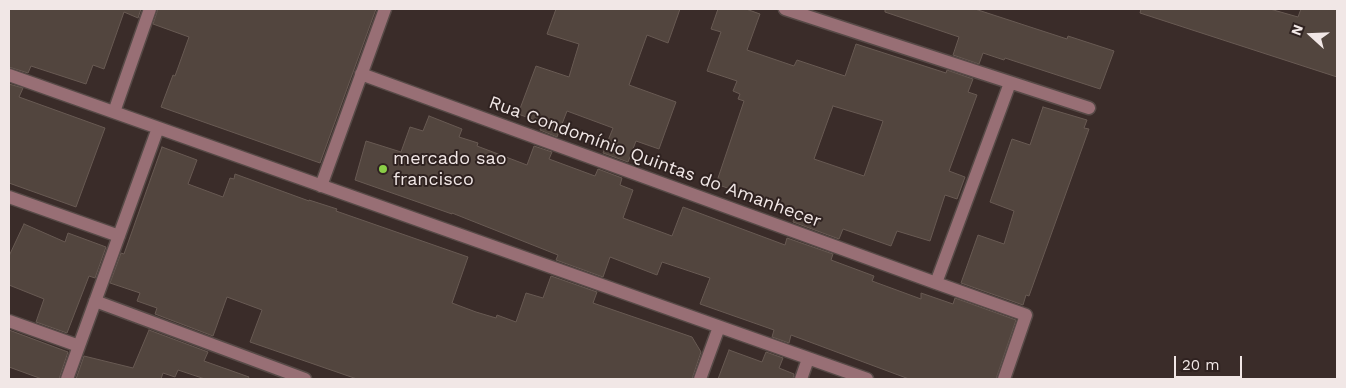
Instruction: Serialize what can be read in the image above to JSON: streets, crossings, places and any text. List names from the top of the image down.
{
  "streets": {
    "street": ["Rua Condomínio Quintas do Amanhecer"]
  },
  "places": ["mercado sao francisco"],
  "scale_bar": "20 m",
  "north": "left"
}
